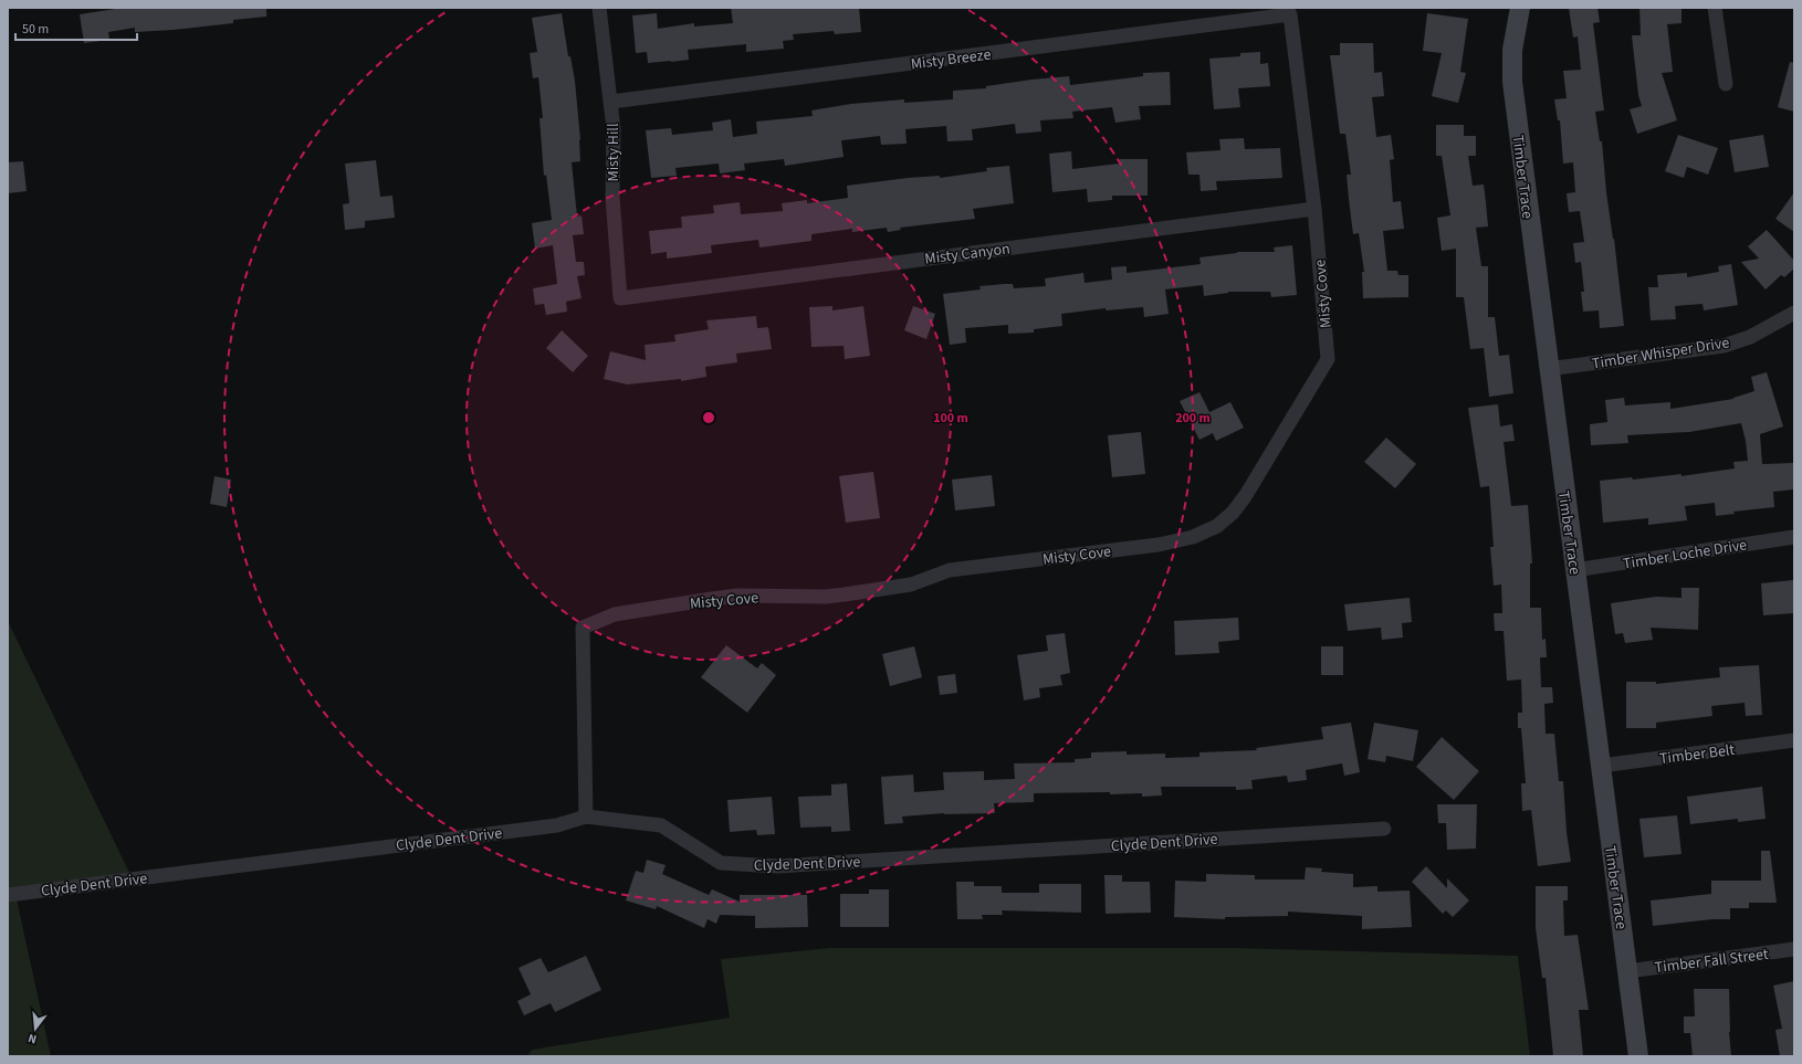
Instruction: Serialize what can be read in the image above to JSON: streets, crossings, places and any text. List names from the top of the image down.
{
  "streets": {
    "street": [
      "Misty Breeze",
      "Misty Hill",
      "Timber Trace",
      "Misty Canyon",
      "Misty Cove",
      "Timber Whisper Drive",
      "Timber Loche Drive",
      "Timber Belt",
      "Clyde Dent Drive",
      "Timber Fall Street"
    ]
  },
  "crossings": [
    ["Misty Breeze", "Misty Hill"],
    ["Misty Breeze", "Misty Cove"],
    ["Misty Hill", "Misty Canyon"],
    ["Timber Trace", "Timber Whisper Drive"],
    ["Timber Trace", "Timber Loche Drive"],
    ["Timber Trace", "Timber Belt"],
    ["Timber Trace", "Timber Fall Street"],
    ["Misty Canyon", "Misty Cove"],
    ["Misty Cove", "Clyde Dent Drive"]
  ],
  "scale_bar": "50 m",
  "north": "bottom",
  "rings": ["100 m", "200 m"]
}
